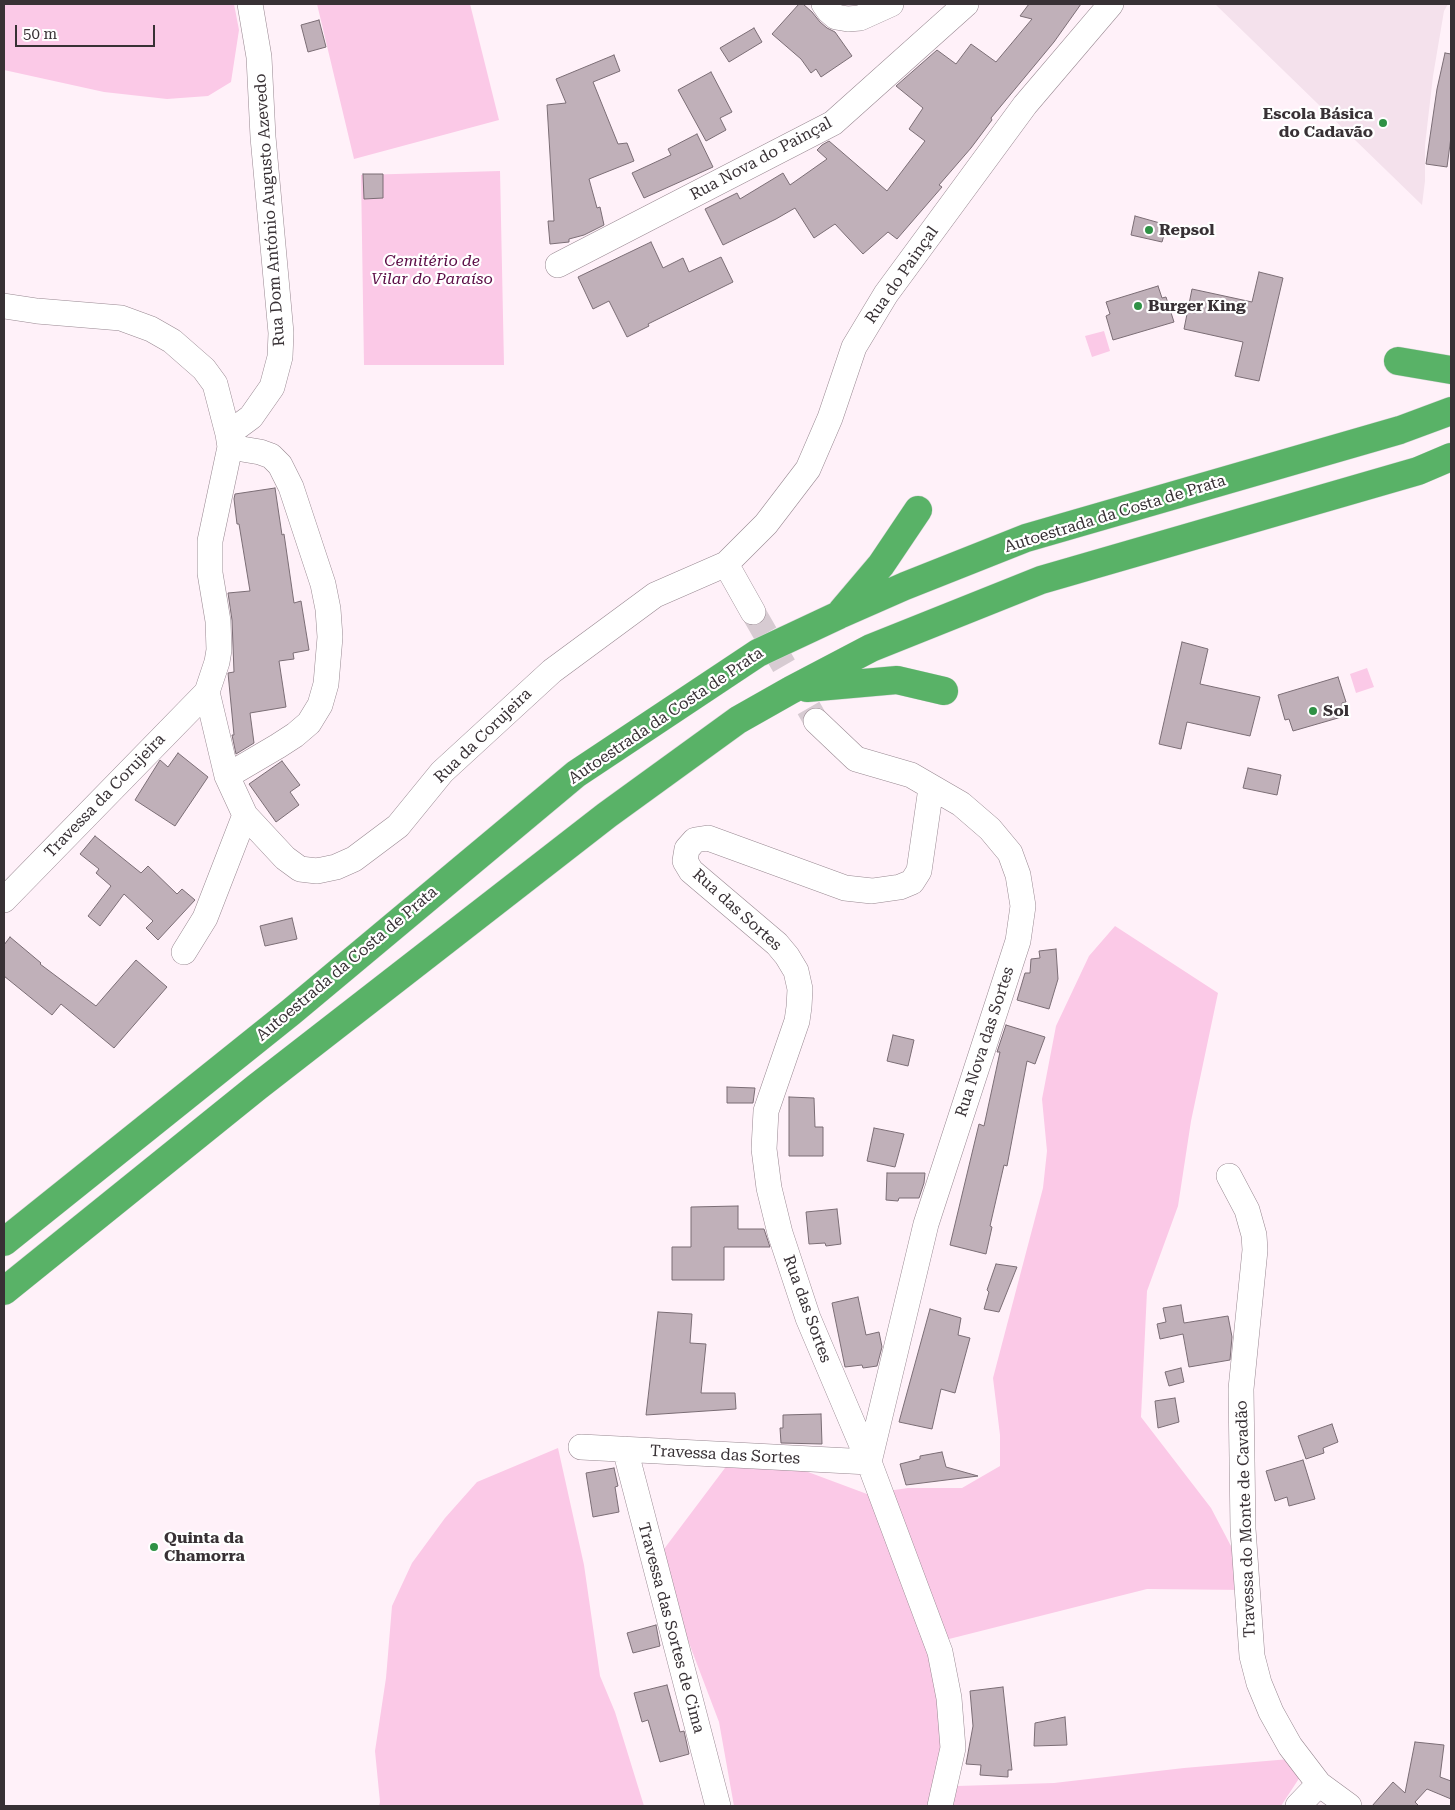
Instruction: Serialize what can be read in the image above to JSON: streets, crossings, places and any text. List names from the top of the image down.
{
  "streets": {
    "highway": ["Autoestrada da Costa de Prata"],
    "street": [
      "Rua Nova do Painçal",
      "Rua Dom António Augusto Azevedo",
      "Rua do Painçal",
      "Rua da Corujeira",
      "Travessa da Corujeira",
      "Rua das Sortes",
      "Rua Nova das Sortes",
      "Travessa das Sortes",
      "Travessa do Monte de Cavadão",
      "Travessa das Sortes de Cima"
    ]
  },
  "crossings": [
    ["Rua do Painçal", "Rua da Corujeira"],
    ["Rua da Corujeira", "Travessa da Corujeira"],
    ["Rua das Sortes", "Rua Nova das Sortes"],
    ["Rua das Sortes", "Travessa das Sortes"],
    ["Rua Nova das Sortes", "Travessa das Sortes"],
    ["Travessa das Sortes", "Travessa das Sortes de Cima"]
  ],
  "parks": ["Cemitério de Vilar do Paraíso"],
  "places": [
    "Escola Básica do Cadavão",
    "Repsol",
    "Burger King",
    "Sol",
    "Quinta da Chamorra"
  ],
  "scale_bar": "50 m"
}
